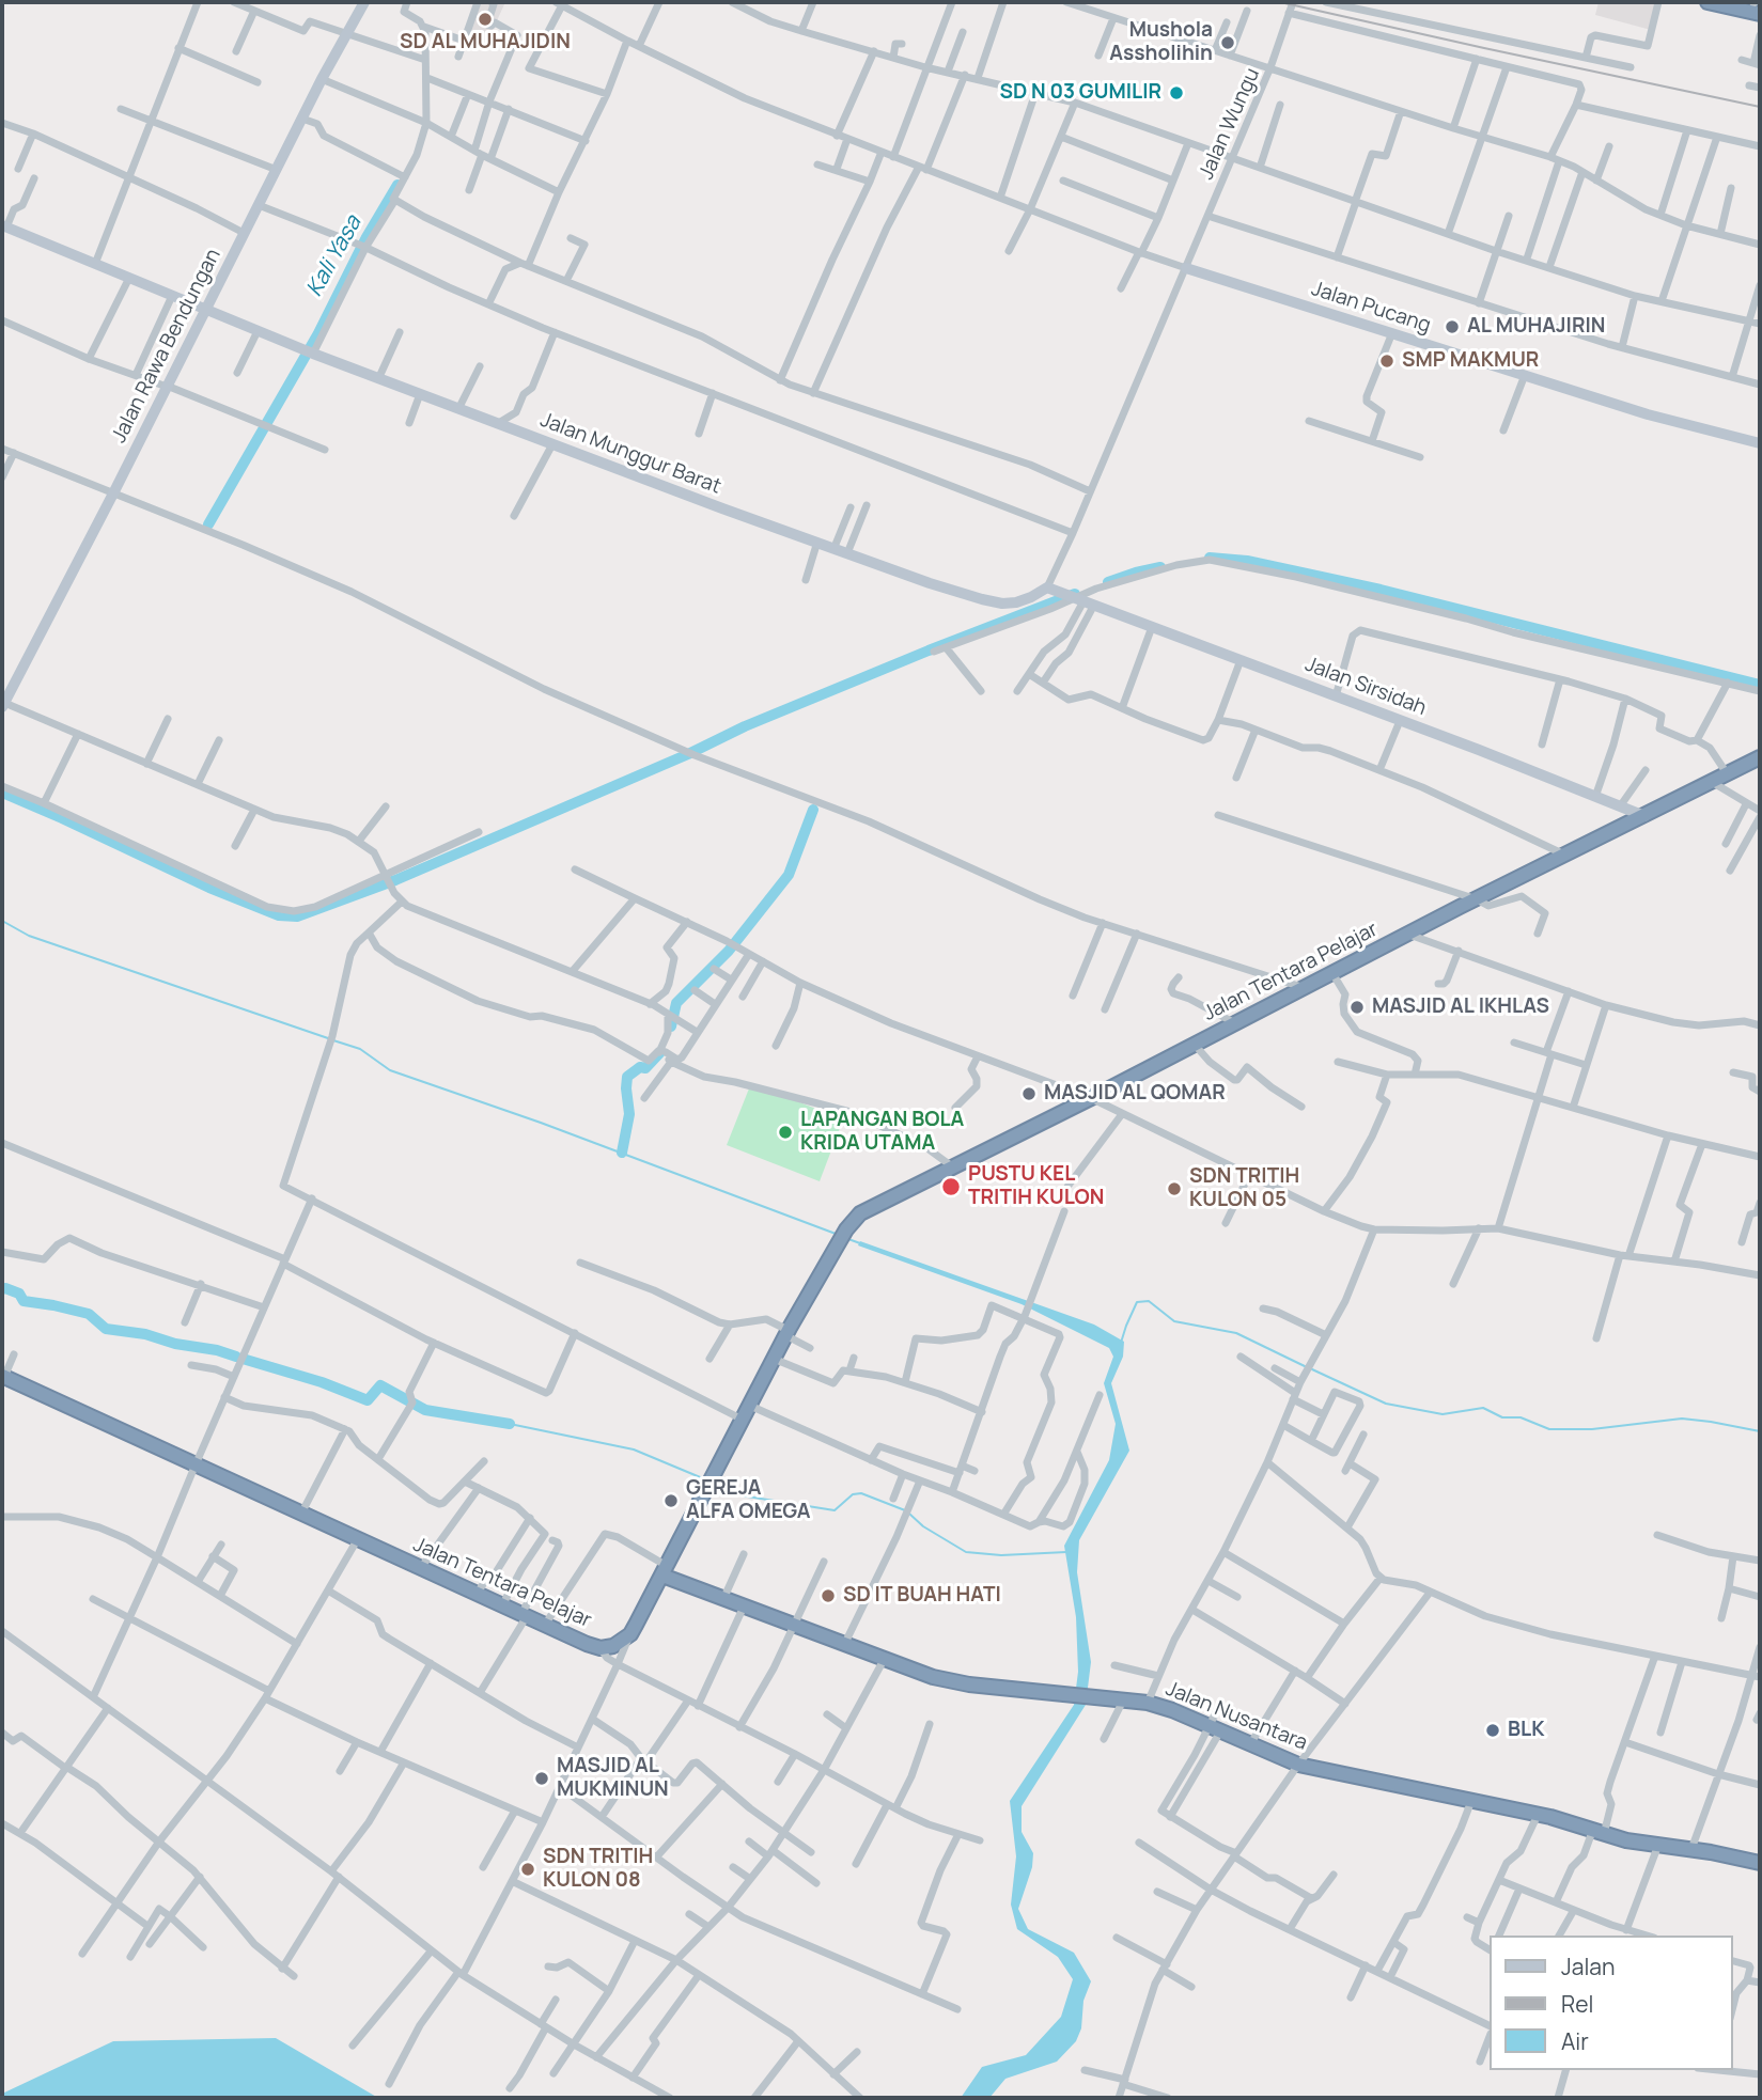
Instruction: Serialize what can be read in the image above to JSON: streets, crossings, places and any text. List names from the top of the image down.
{
  "streets": {
    "highway": ["Jalan Tentara Pelajar", "Jalan Nusantara"],
    "street": [
      "Jalan Wungu",
      "Jalan Pucang",
      "Jalan Rawa Bendungan",
      "Jalan Munggur Barat",
      "Jalan Sirsidah"
    ]
  },
  "crossings": [
    ["Jalan Wungu", "Jalan Pucang"],
    ["Jalan Wungu", "Jalan Munggur Barat"],
    ["Jalan Wungu", "Jalan Sirsidah"],
    ["Jalan Rawa Bendungan", "Jalan Munggur Barat"],
    ["Jalan Munggur Barat", "Jalan Sirsidah"],
    ["Jalan Sirsidah", "Jalan Tentara Pelajar"]
  ],
  "water": ["Kali Yasa"],
  "places": [
    "SD AL MUHAJIDIN",
    "Mushola Assholihin",
    "SD N 03 GUMILIR",
    "AL MUHAJIRIN",
    "SMP MAKMUR",
    "MASJID AL IKHLAS",
    "MASJID AL QOMAR",
    "LAPANGAN BOLA KRIDA UTAMA",
    "PUSTU KEL TRITIH KULON",
    "SDN TRITIH KULON 05",
    "GEREJA ALFA OMEGA",
    "SD IT BUAH HATI",
    "BLK",
    "MASJID AL MUKMINUN",
    "SDN TRITIH KULON 08"
  ],
  "legend": ["Jalan", "Rel", "Air"]
}
